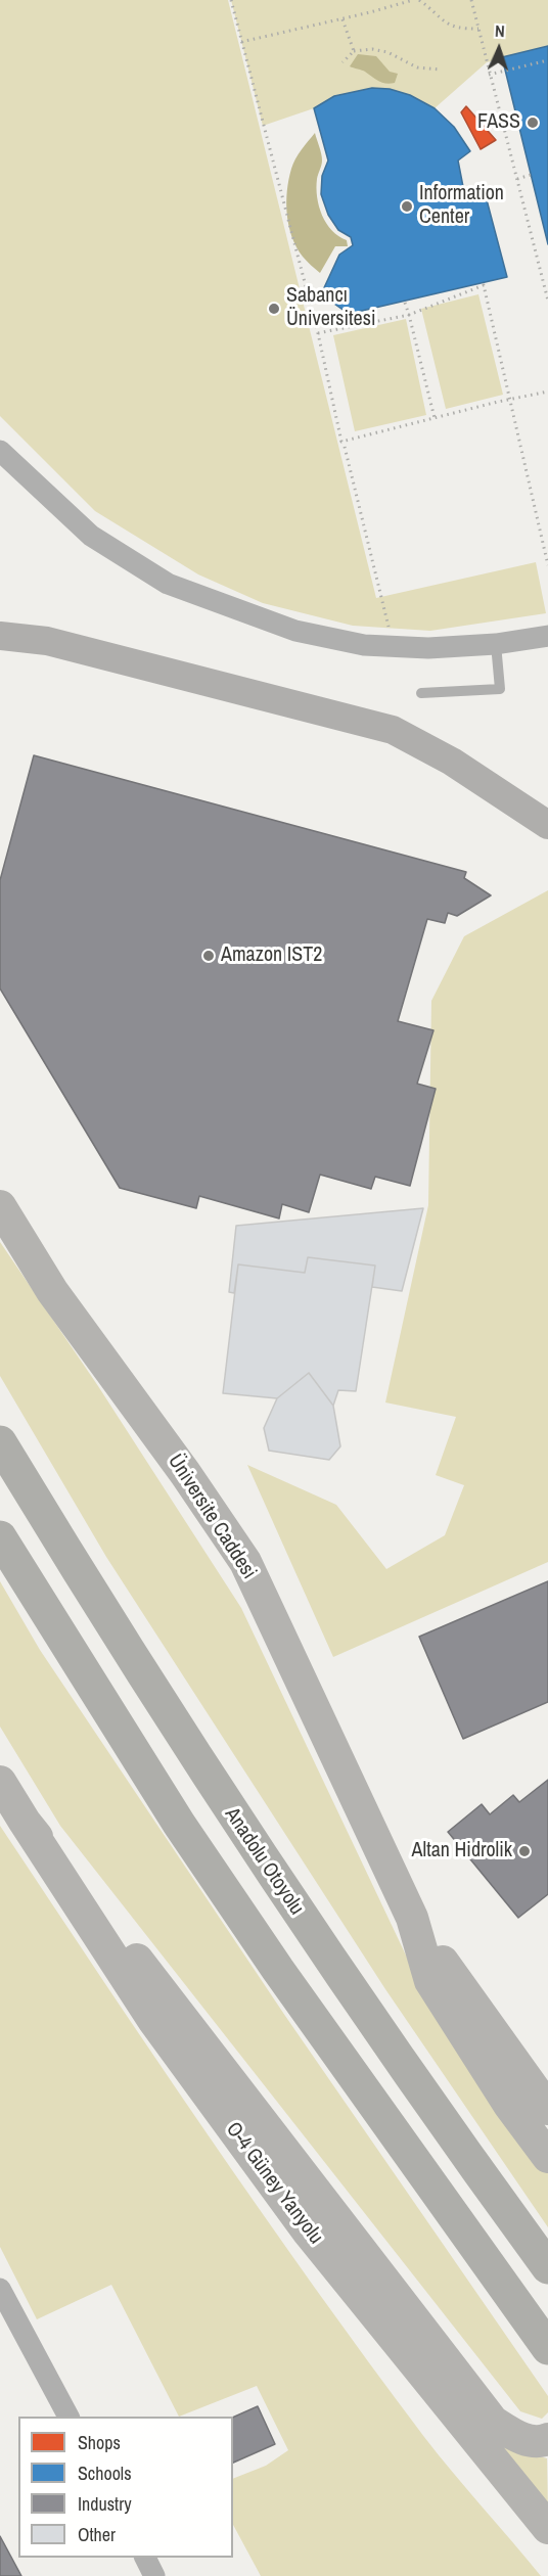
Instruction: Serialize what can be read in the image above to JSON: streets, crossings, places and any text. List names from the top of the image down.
{
  "streets": {
    "highway": ["Anadolu Otoyolu"],
    "main road": ["Üniversite Caddesi", "O-4 Güney Yanyolu"]
  },
  "places": [
    "FASS",
    "Information Center",
    "Sabancı Üniversitesi",
    "Amazon IST2",
    "Altan Hidrolik"
  ],
  "legend": [
    "Shops",
    "Schools",
    "Industry",
    "Other"
  ],
  "north": "top"
}
